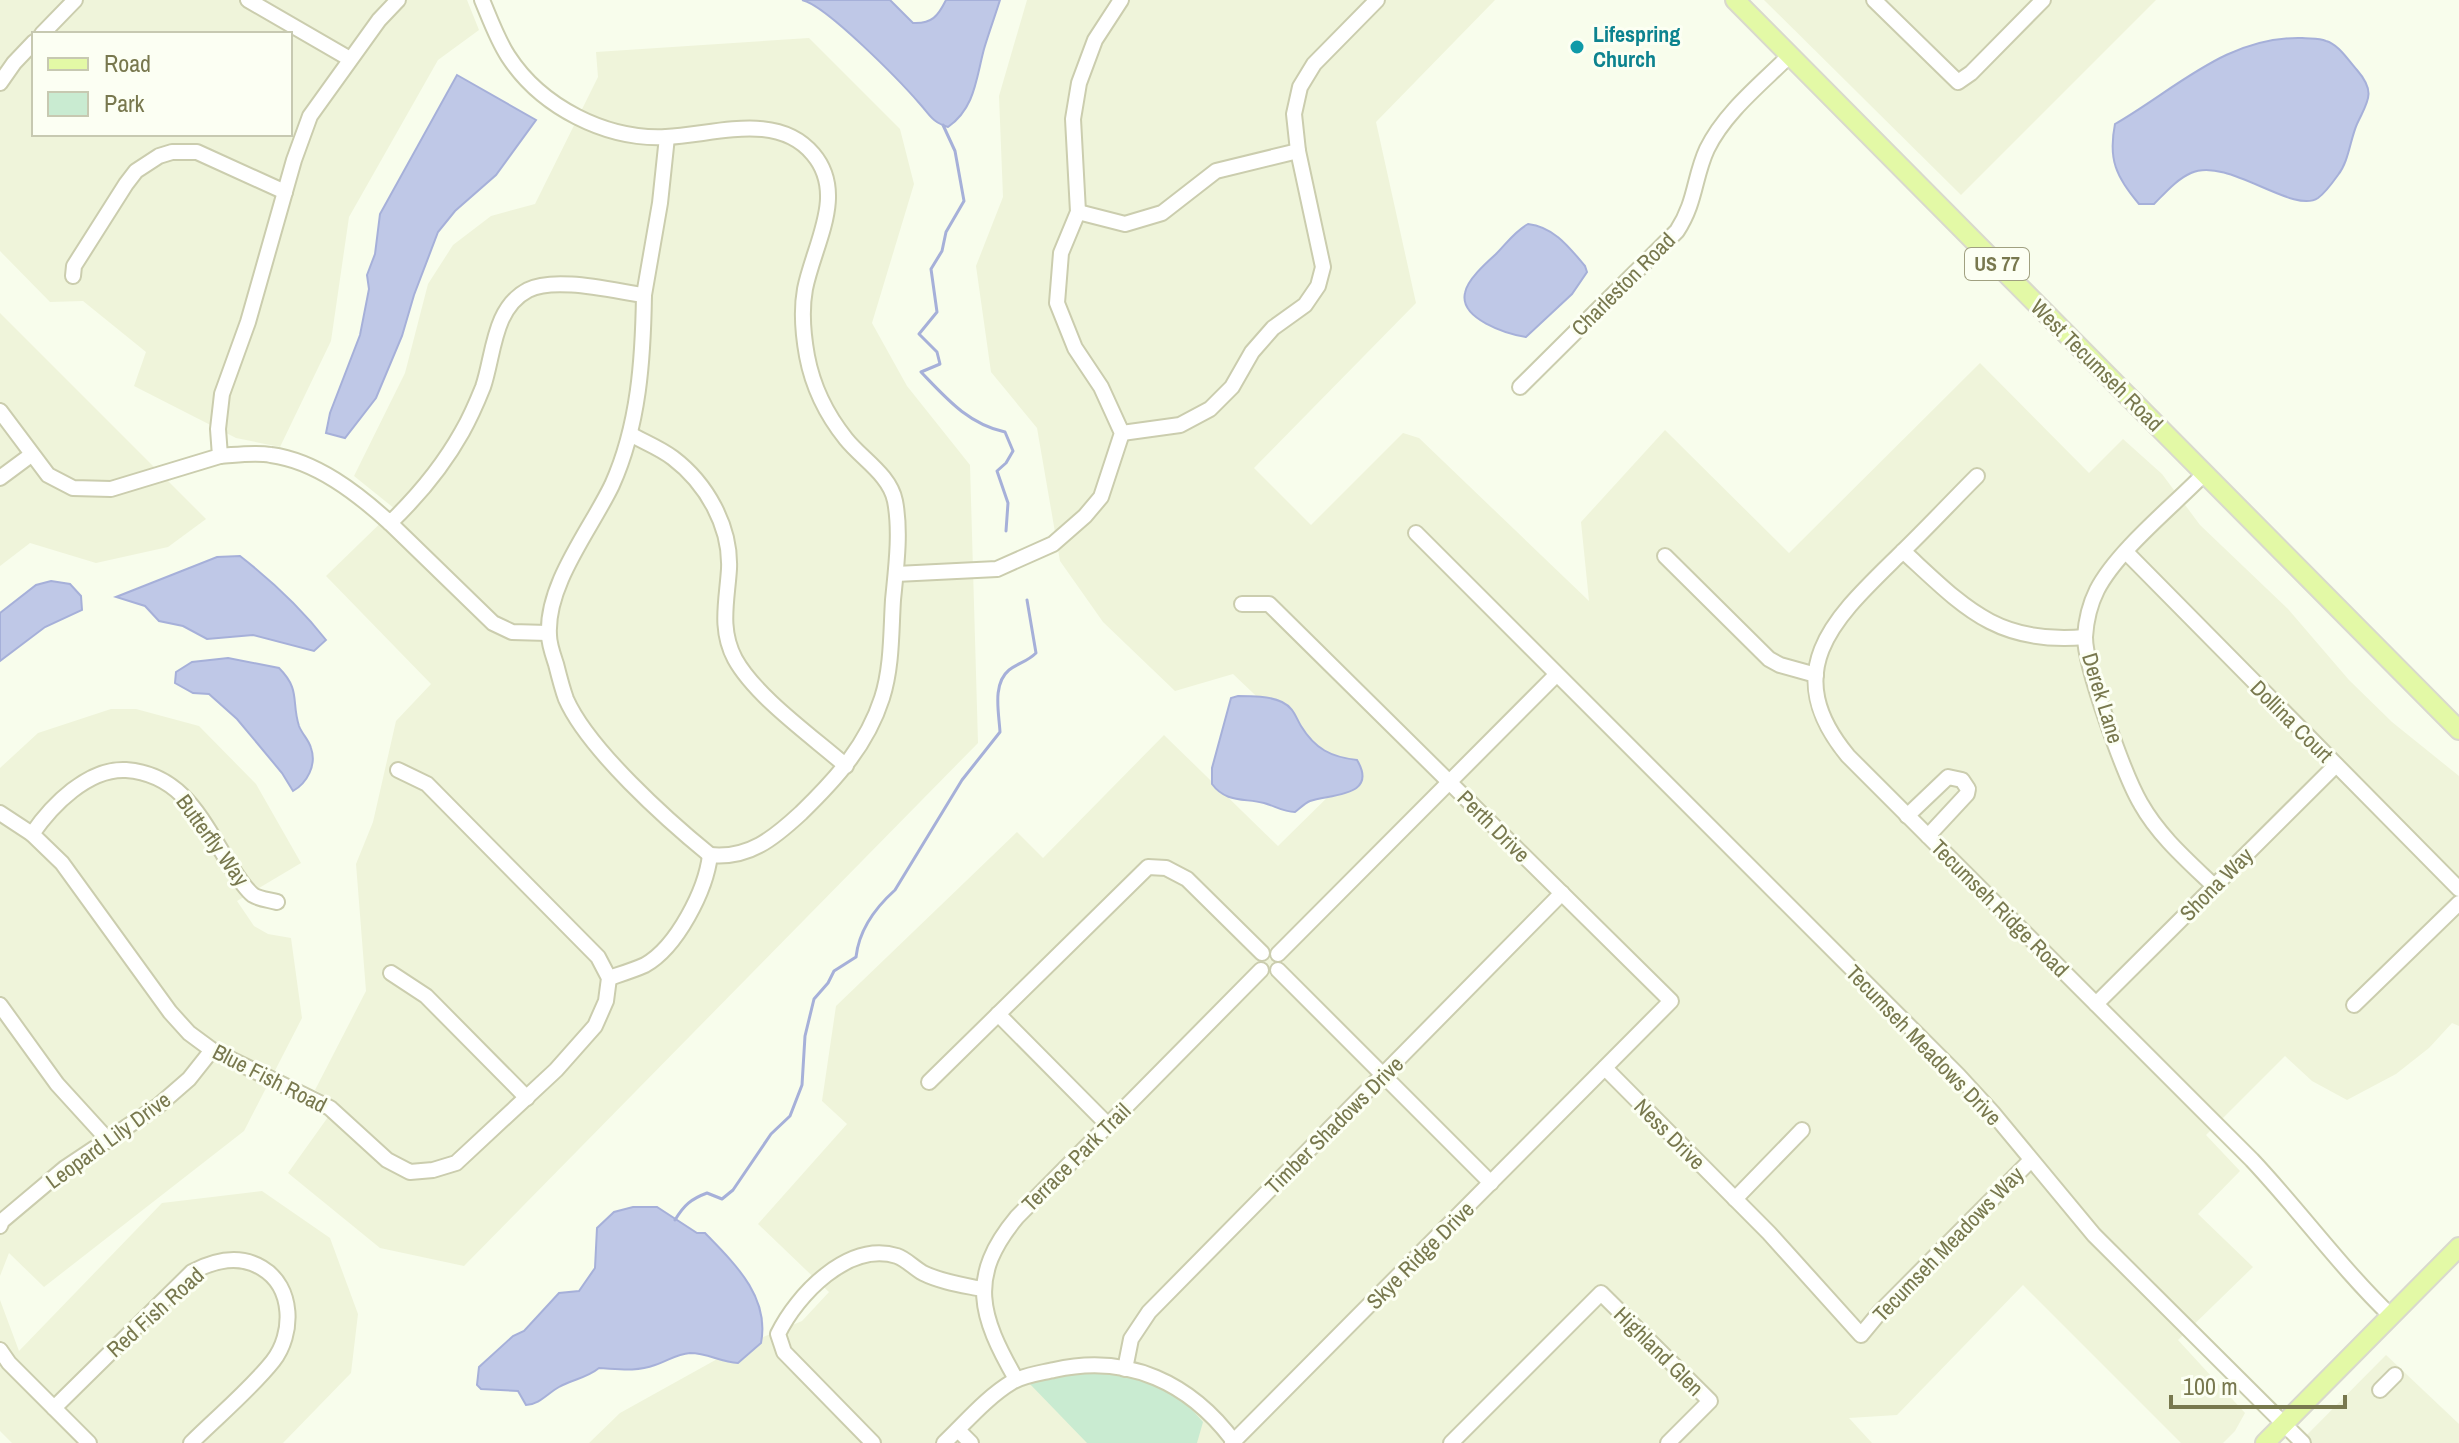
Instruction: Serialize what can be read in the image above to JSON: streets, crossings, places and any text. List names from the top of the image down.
{
  "streets": {
    "main road": ["US 77", "West Tecumseh Road"],
    "street": [
      "Charleston Road",
      "Derek Lane",
      "Dollina Court",
      "Perth Drive",
      "Butterfly Way",
      "Shona Way",
      "Tecumseh Ridge Road",
      "Tecumseh Meadows Drive",
      "Blue Fish Road",
      "Timber Shadows Drive",
      "Ness Drive",
      "Leopard Lily Drive",
      "Terrace Park Trail",
      "Tecumseh Meadows Way",
      "Skye Ridge Drive",
      "Red Fish Road",
      "Highland Glen"
    ]
  },
  "crossings": [
    ["Charleston Road", "West Tecumseh Road"],
    ["West Tecumseh Road", "Derek Lane"],
    ["Derek Lane", "Dollina Court"],
    ["Derek Lane", "Shona Way"],
    ["Dollina Court", "Shona Way"],
    ["Perth Drive", "Timber Shadows Drive"],
    ["Perth Drive", "Ness Drive"],
    ["Perth Drive", "Skye Ridge Drive"],
    ["Butterfly Way", "Blue Fish Road"],
    ["Shona Way", "Tecumseh Ridge Road"],
    ["Tecumseh Meadows Drive", "Tecumseh Meadows Way"],
    ["Blue Fish Road", "Leopard Lily Drive"],
    ["Ness Drive", "Tecumseh Meadows Way"],
    ["Ness Drive", "Skye Ridge Drive"]
  ],
  "places": ["Lifespring Church"],
  "legend": ["Road", "Park"],
  "scale_bar": "100 m"
}
